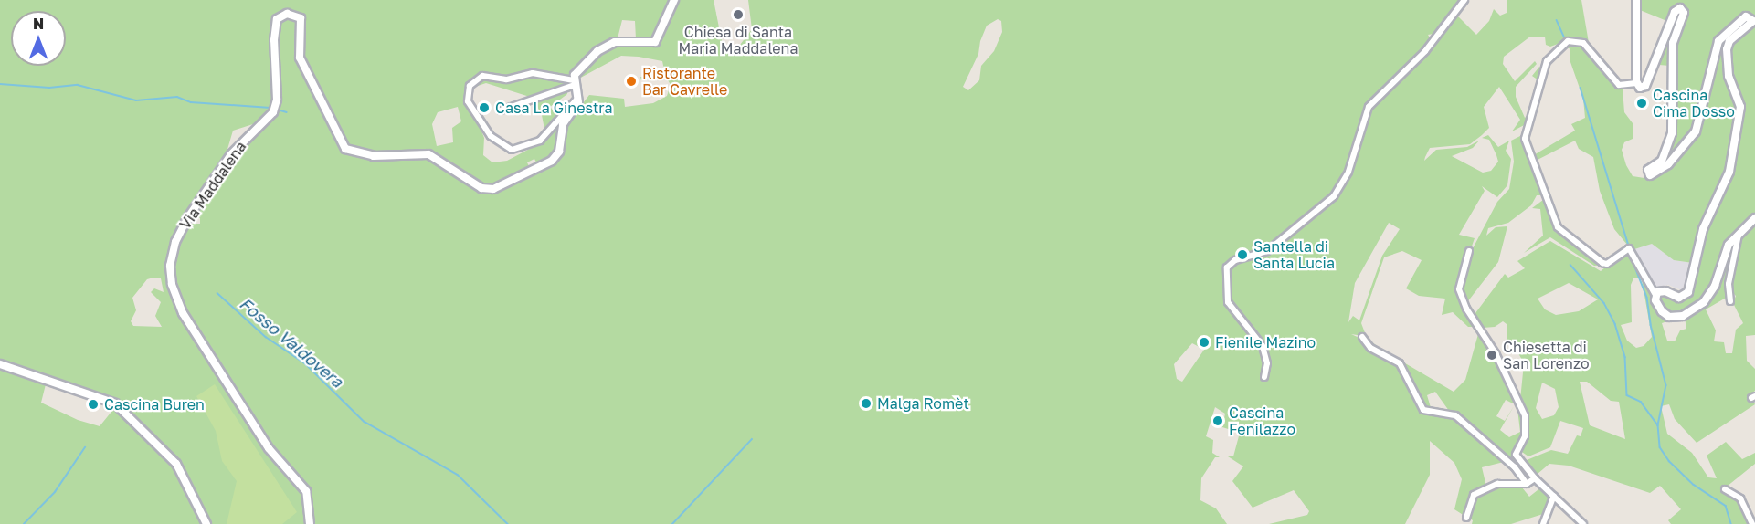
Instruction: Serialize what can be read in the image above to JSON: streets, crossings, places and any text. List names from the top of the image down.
{
  "streets": {
    "street": ["Via Maddalena"]
  },
  "water": ["Fosso Valdovera"],
  "places": [
    "Chiesa di Santa Maria Maddalena",
    "Ristorante Bar Cavrelle",
    "Cascina Cima Dosso",
    "Casa La Ginestra",
    "Santella di Santa Lucia",
    "Fienile Mazino",
    "Chiesetta di San Lorenzo",
    "Malga Romèt",
    "Cascina Buren",
    "Cascina Fenilazzo"
  ],
  "north": "top"
}
